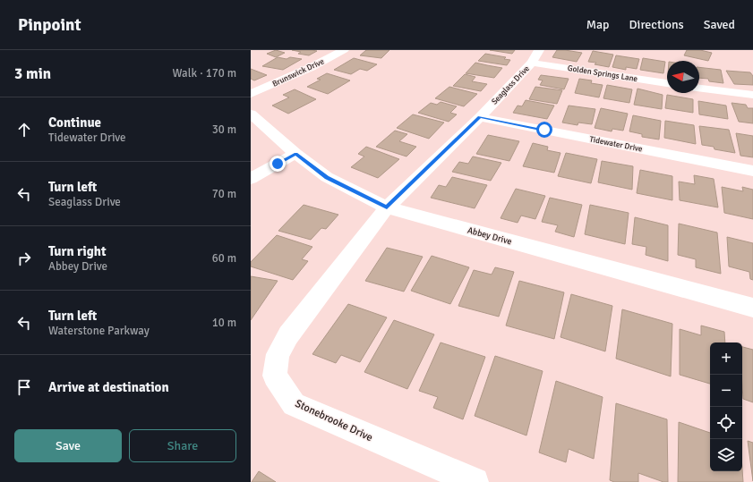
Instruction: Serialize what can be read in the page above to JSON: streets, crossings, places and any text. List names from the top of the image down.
{
  "streets": {
    "street": [
      "Brunswick Drive",
      "Golden Springs Lane",
      "Seaglass Drive",
      "Tidewater Drive",
      "Abbey Drive",
      "Stonebrooke Drive"
    ]
  },
  "crossings": [
    ["Golden Springs Lane", "Seaglass Drive"],
    ["Seaglass Drive", "Tidewater Drive"],
    ["Seaglass Drive", "Abbey Drive"],
    ["Seaglass Drive", "Stonebrooke Drive"],
    ["Abbey Drive", "Stonebrooke Drive"]
  ],
  "north": "left",
  "page": {
    "header": "Pinpoint",
    "nav": ["Map", "Directions", "Saved"],
    "heading": ["3 min", "Walk · 170 m"],
    "list": [
      ["Continue", "Tidewater Drive", "30 m"],
      ["Turn left", "Seaglass Drive", "70 m"],
      ["Turn right", "Abbey Drive", "60 m"],
      ["Turn left", "Waterstone Parkway", "10 m"],
      "Arrive at destination"
    ],
    "map_buttons": ["+", "−"],
    "buttons": ["Save", "Share"]
  }
}
